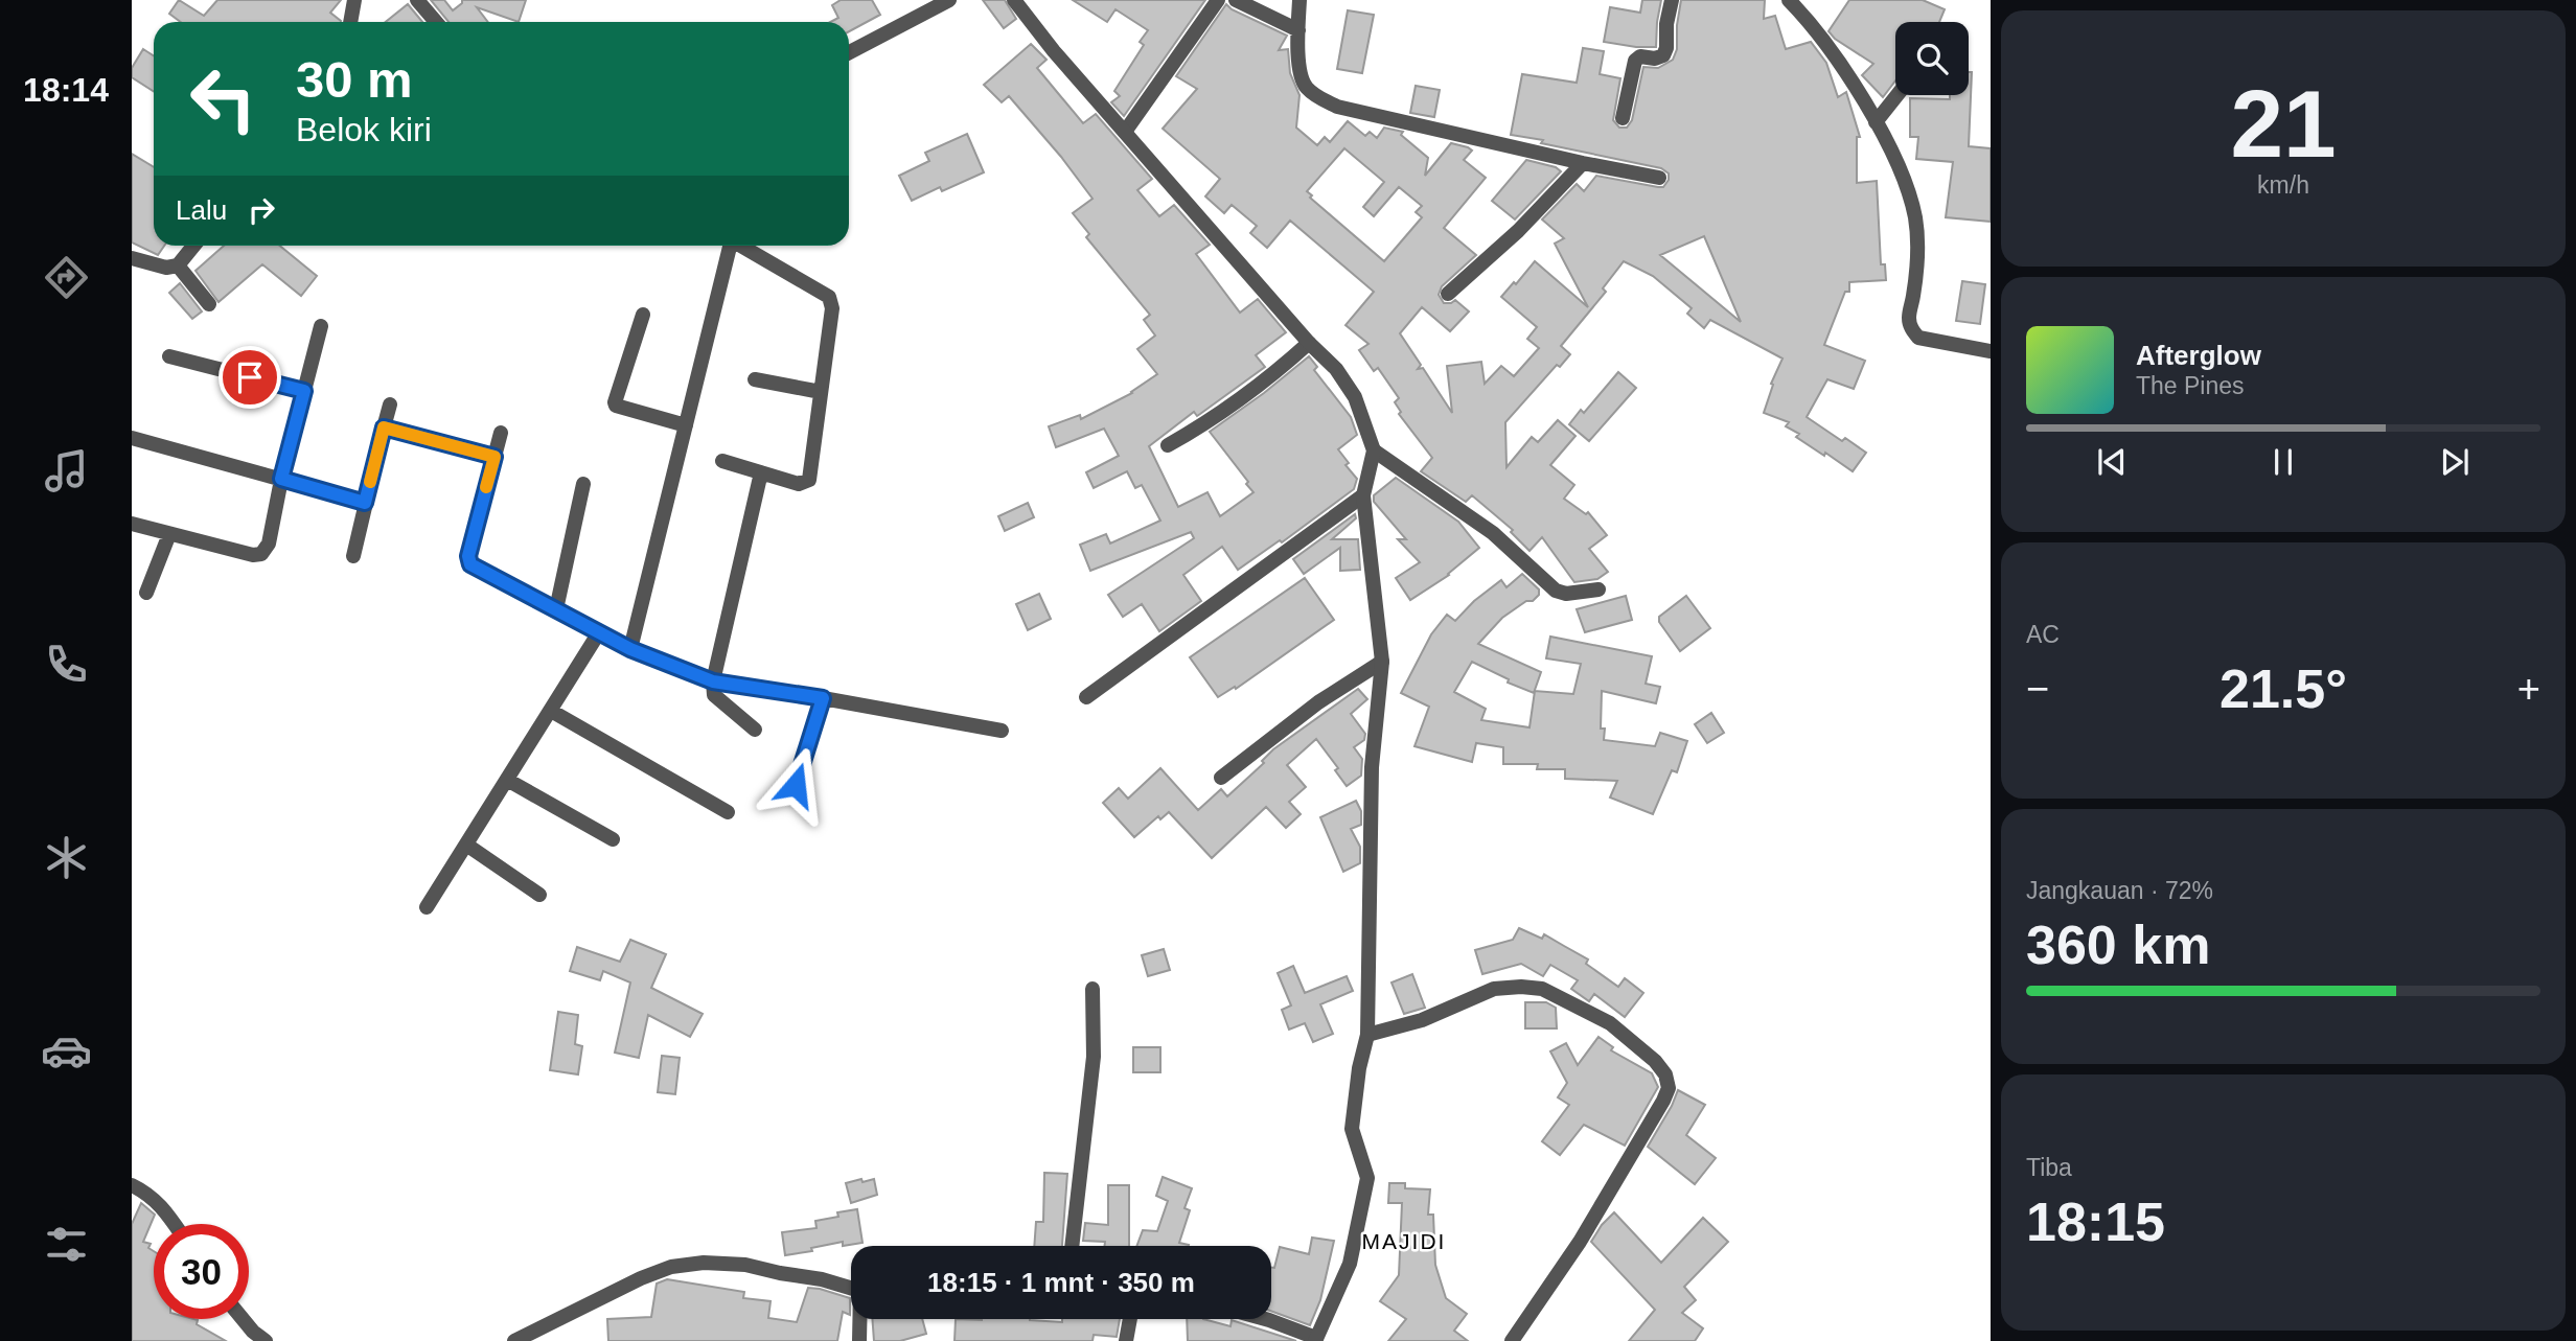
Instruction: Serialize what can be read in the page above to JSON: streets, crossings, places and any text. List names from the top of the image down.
{
  "districts": ["MAJIDI"],
  "page": {
    "tabs": "18:14",
    "tile": [
      ["21", "km/h"],
      "AC",
      ["Jangkauan · 72%", "360 km"],
      ["Tiba", "18:15"]
    ],
    "turn": ["30 m", "Belok kiri"],
    "then": "Lalu",
    "song": ["Afterglow", "The Pines"],
    "heat": ["−", "21.5°", "+"],
    "limit": "30",
    "trip": "18:15 · 1 mnt · 350 m"
  }
}
